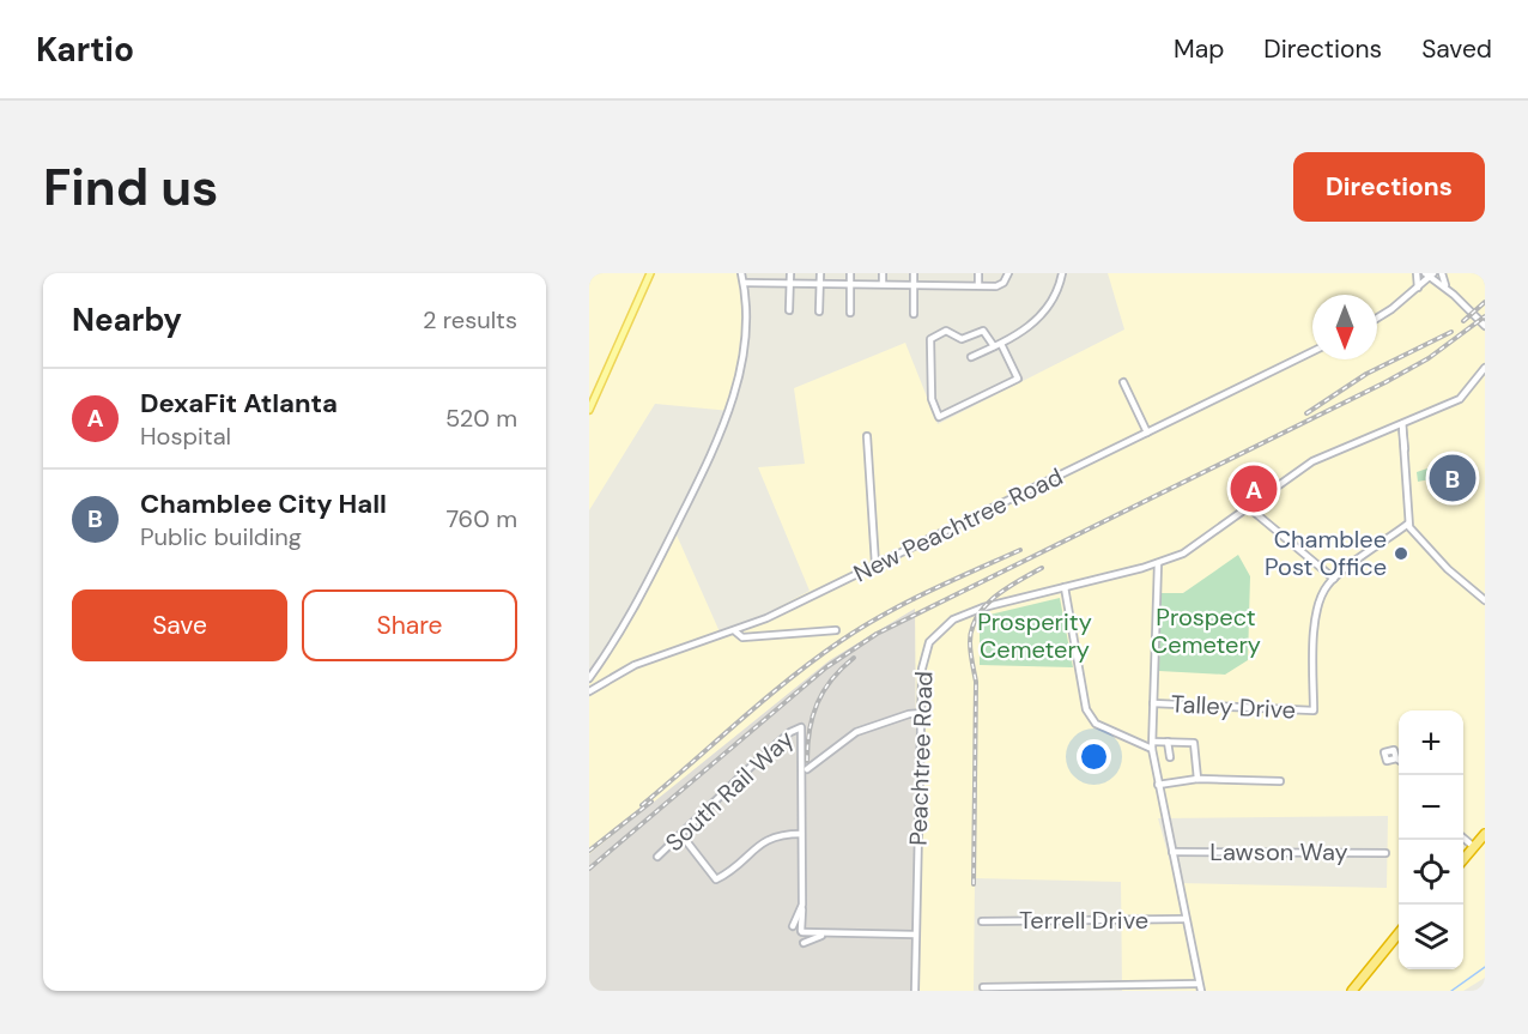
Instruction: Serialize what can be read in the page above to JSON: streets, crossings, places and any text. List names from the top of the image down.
{
  "streets": {
    "street": [
      "New Peachtree Road",
      "Talley Drive",
      "Peachtree Road",
      "South Rail Way",
      "Lawson Way",
      "Terrell Drive"
    ]
  },
  "parks": ["Prospect Cemetery", "Prosperity Cemetery"],
  "places": ["Chamblee Post Office"],
  "north": "bottom",
  "page": {
    "header": "Kartio",
    "nav": ["Map", "Directions", "Saved"],
    "buttons": [
      "Directions",
      ["Save", "Share"]
    ],
    "title": "Find us",
    "heading": ["Nearby", "2 results"],
    "list": [
      {
        "mark": "A",
        "name": "DexaFit Atlanta",
        "note": "Hospital",
        "value": "520 m"
      },
      {
        "mark": "B",
        "name": "Chamblee City Hall",
        "note": "Public building",
        "value": "760 m"
      }
    ],
    "pins": ["B", "A"],
    "map_buttons": ["+", "−"]
  }
}
